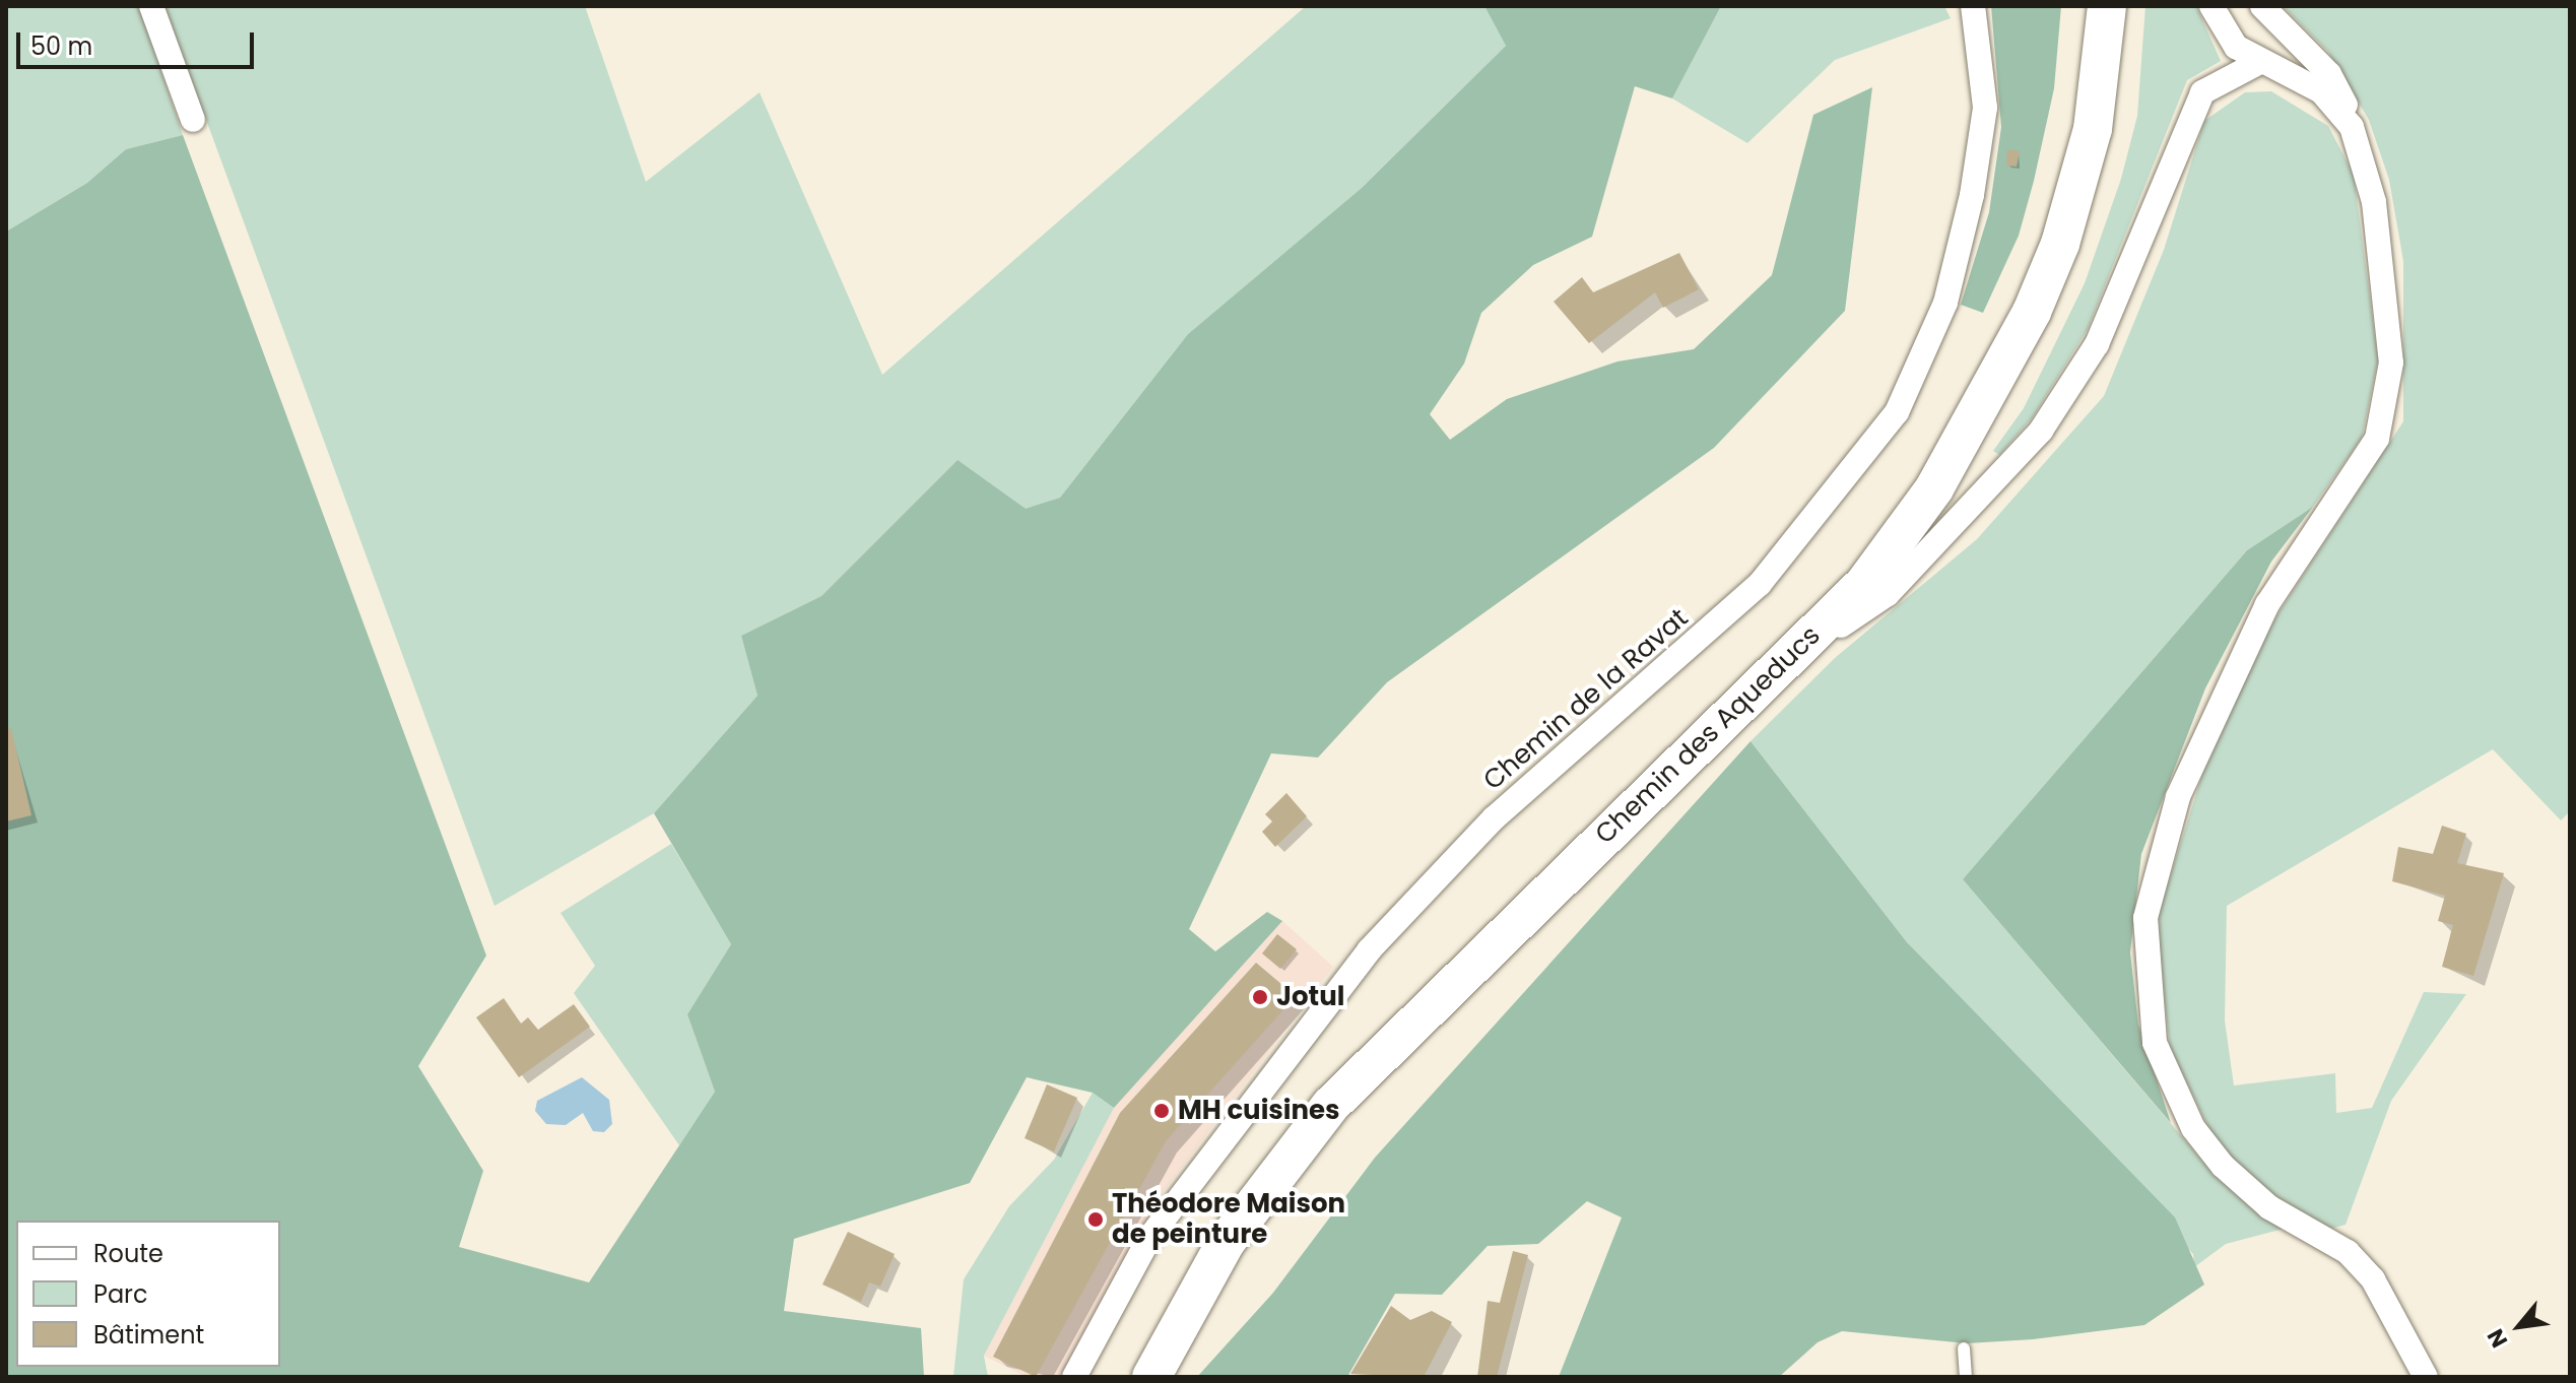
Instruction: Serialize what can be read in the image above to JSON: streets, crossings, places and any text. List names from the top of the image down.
{
  "streets": {
    "main road": ["Chemin des Aqueducs"],
    "street": ["Chemin de la Ravat"]
  },
  "places": ["Jotul", "MH cuisines", "Théodore Maison de peinture"],
  "legend": ["Route", "Parc", "Bâtiment"],
  "scale_bar": "50 m",
  "north": "bottom left"
}
